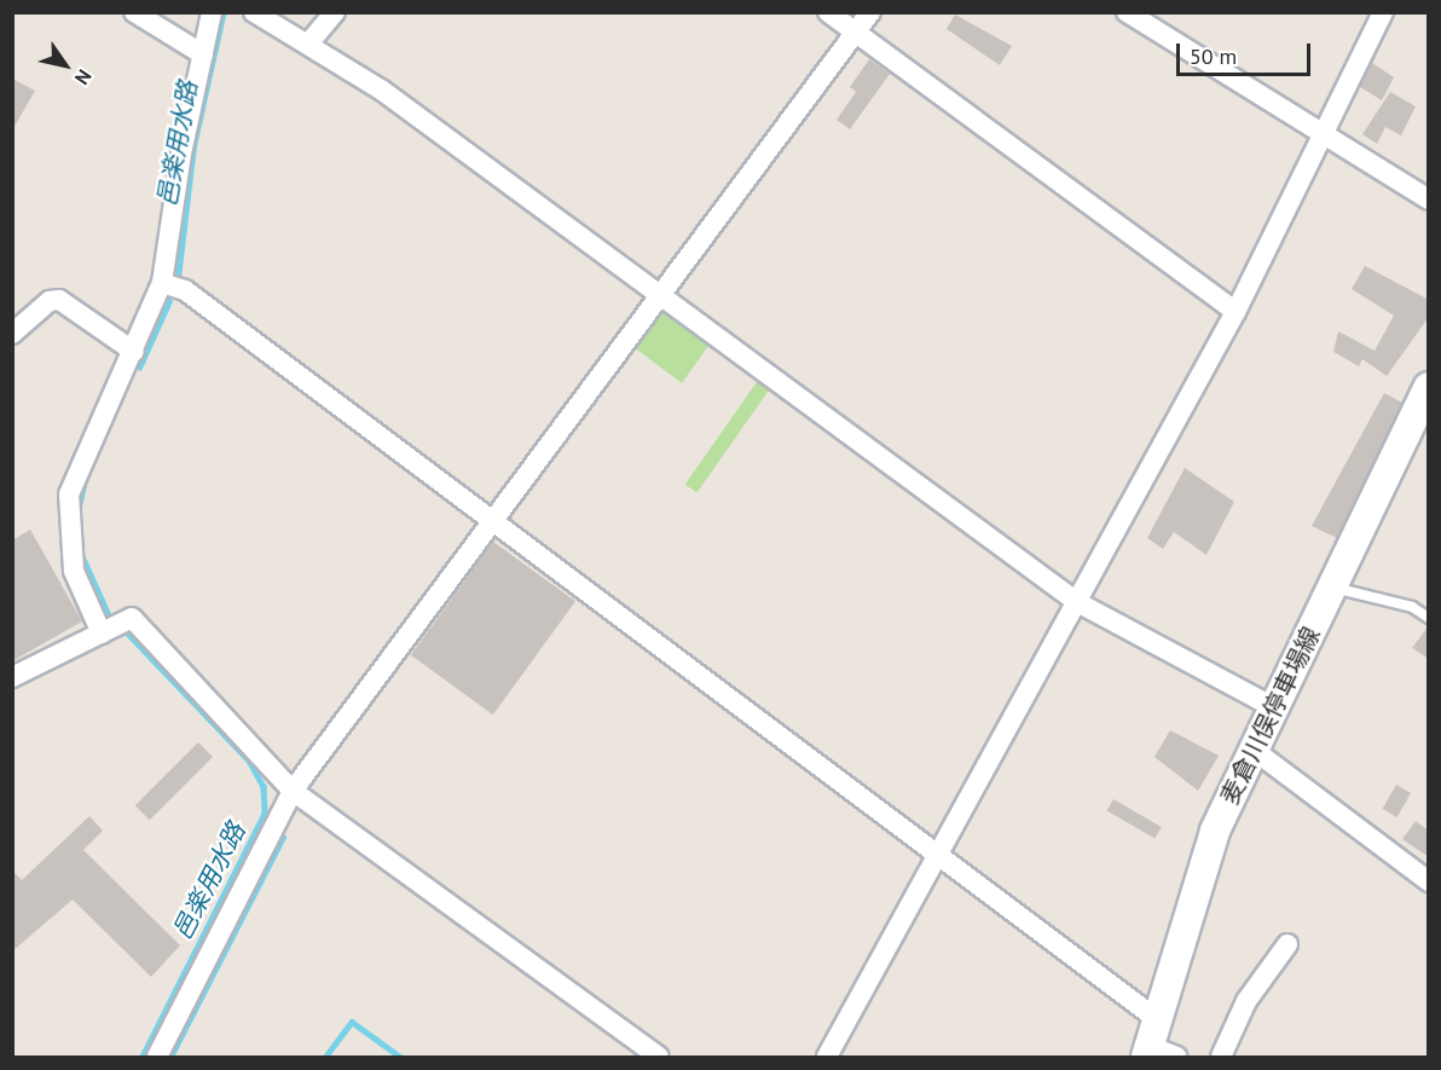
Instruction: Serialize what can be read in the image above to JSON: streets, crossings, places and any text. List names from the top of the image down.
{
  "streets": {
    "main road": ["麦倉川俣停車場線"]
  },
  "water": ["邑楽用水路"],
  "scale_bar": "50 m",
  "north": "bottom right"
}
